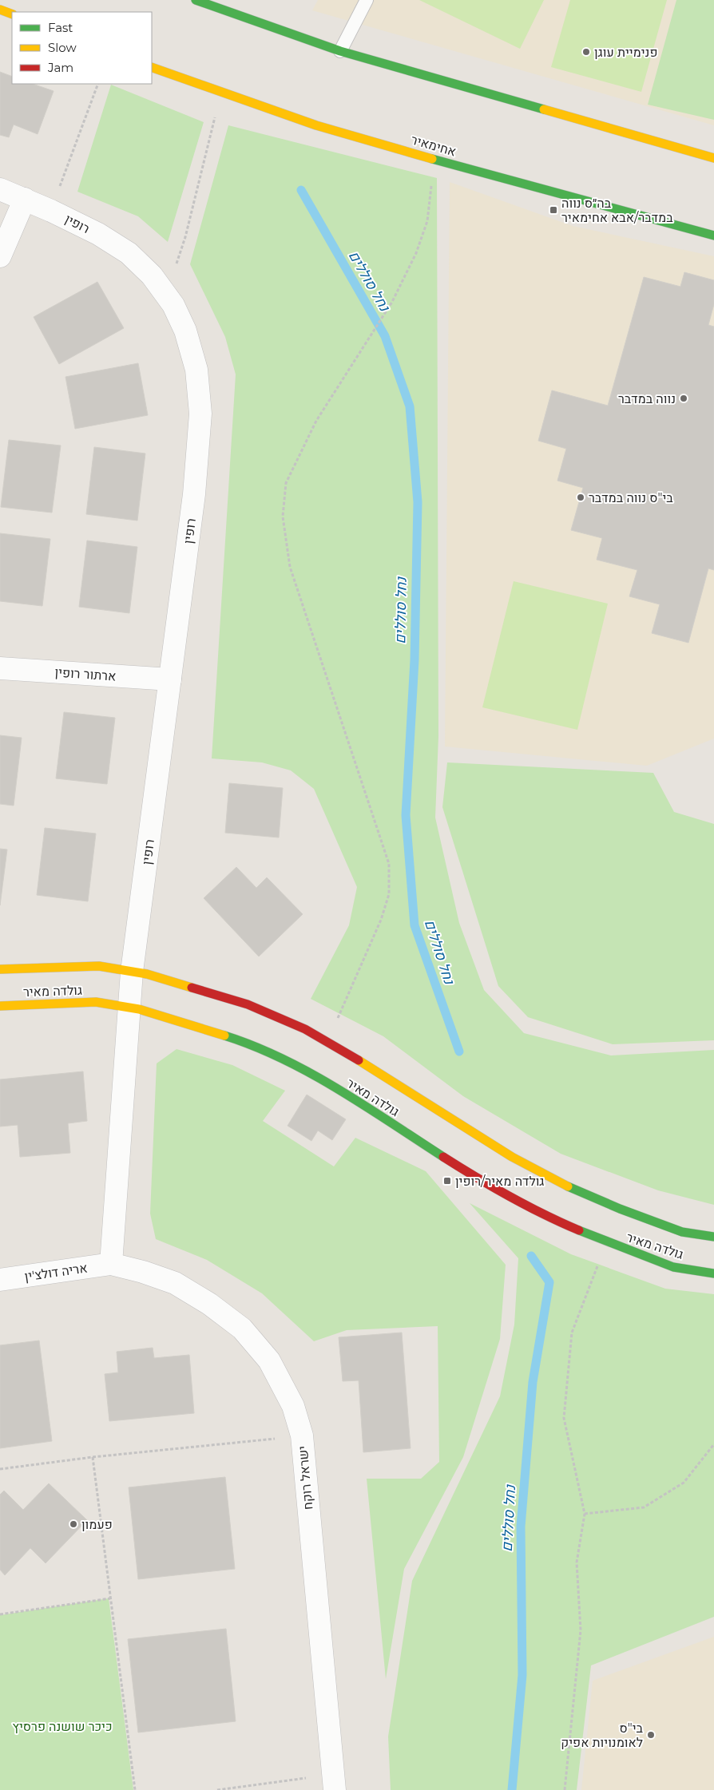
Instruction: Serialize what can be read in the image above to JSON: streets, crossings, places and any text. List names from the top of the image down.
{
  "streets": {
    "street": [
      "אחימאיר",
      "רופין",
      "ארתור רופין",
      "גולדה מאיר",
      "אריה דולצ'ין",
      "ישראל רוקח"
    ]
  },
  "crossings": [
    ["רופין", "ארתור רופין"],
    ["רופין", "גולדה מאיר"],
    ["רופין", "אריה דולצ'ין"],
    ["רופין", "ישראל רוקח"],
    ["אריה דולצ'ין", "ישראל רוקח"]
  ],
  "water": ["נחל סוללים"],
  "parks": ["כיכר שושנה פרסיץ"],
  "places": {
    "other": [
      "פנימיית עוגן",
      "נווה במדבר",
      "בי\"ס נווה במדבר",
      "פעמון",
      "בי\"ס לאומנויות אפיק"
    ],
    "transit": ["בה״ס נווה במדבר/אבא אחימאיר", "גולדה מאיר/רופין"]
  },
  "legend": ["Fast", "Slow", "Jam"]
}
